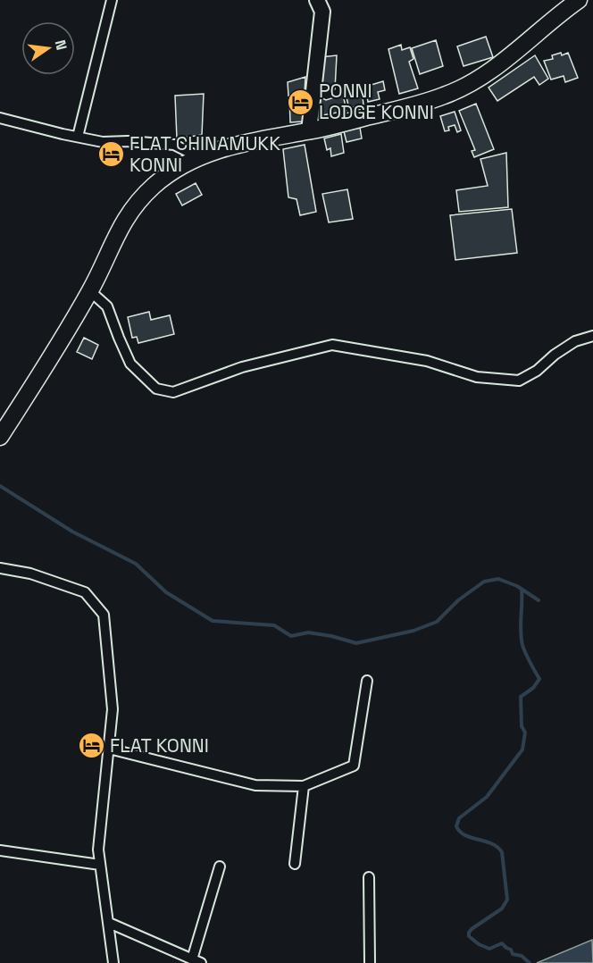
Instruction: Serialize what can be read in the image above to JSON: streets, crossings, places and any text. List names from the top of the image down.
{
  "places": {
    "hotel": ["PONNI LODGE KONNI", "FLAT CHINAMUKK KONNI", "FLAT KONNI"]
  },
  "north": "right"
}
